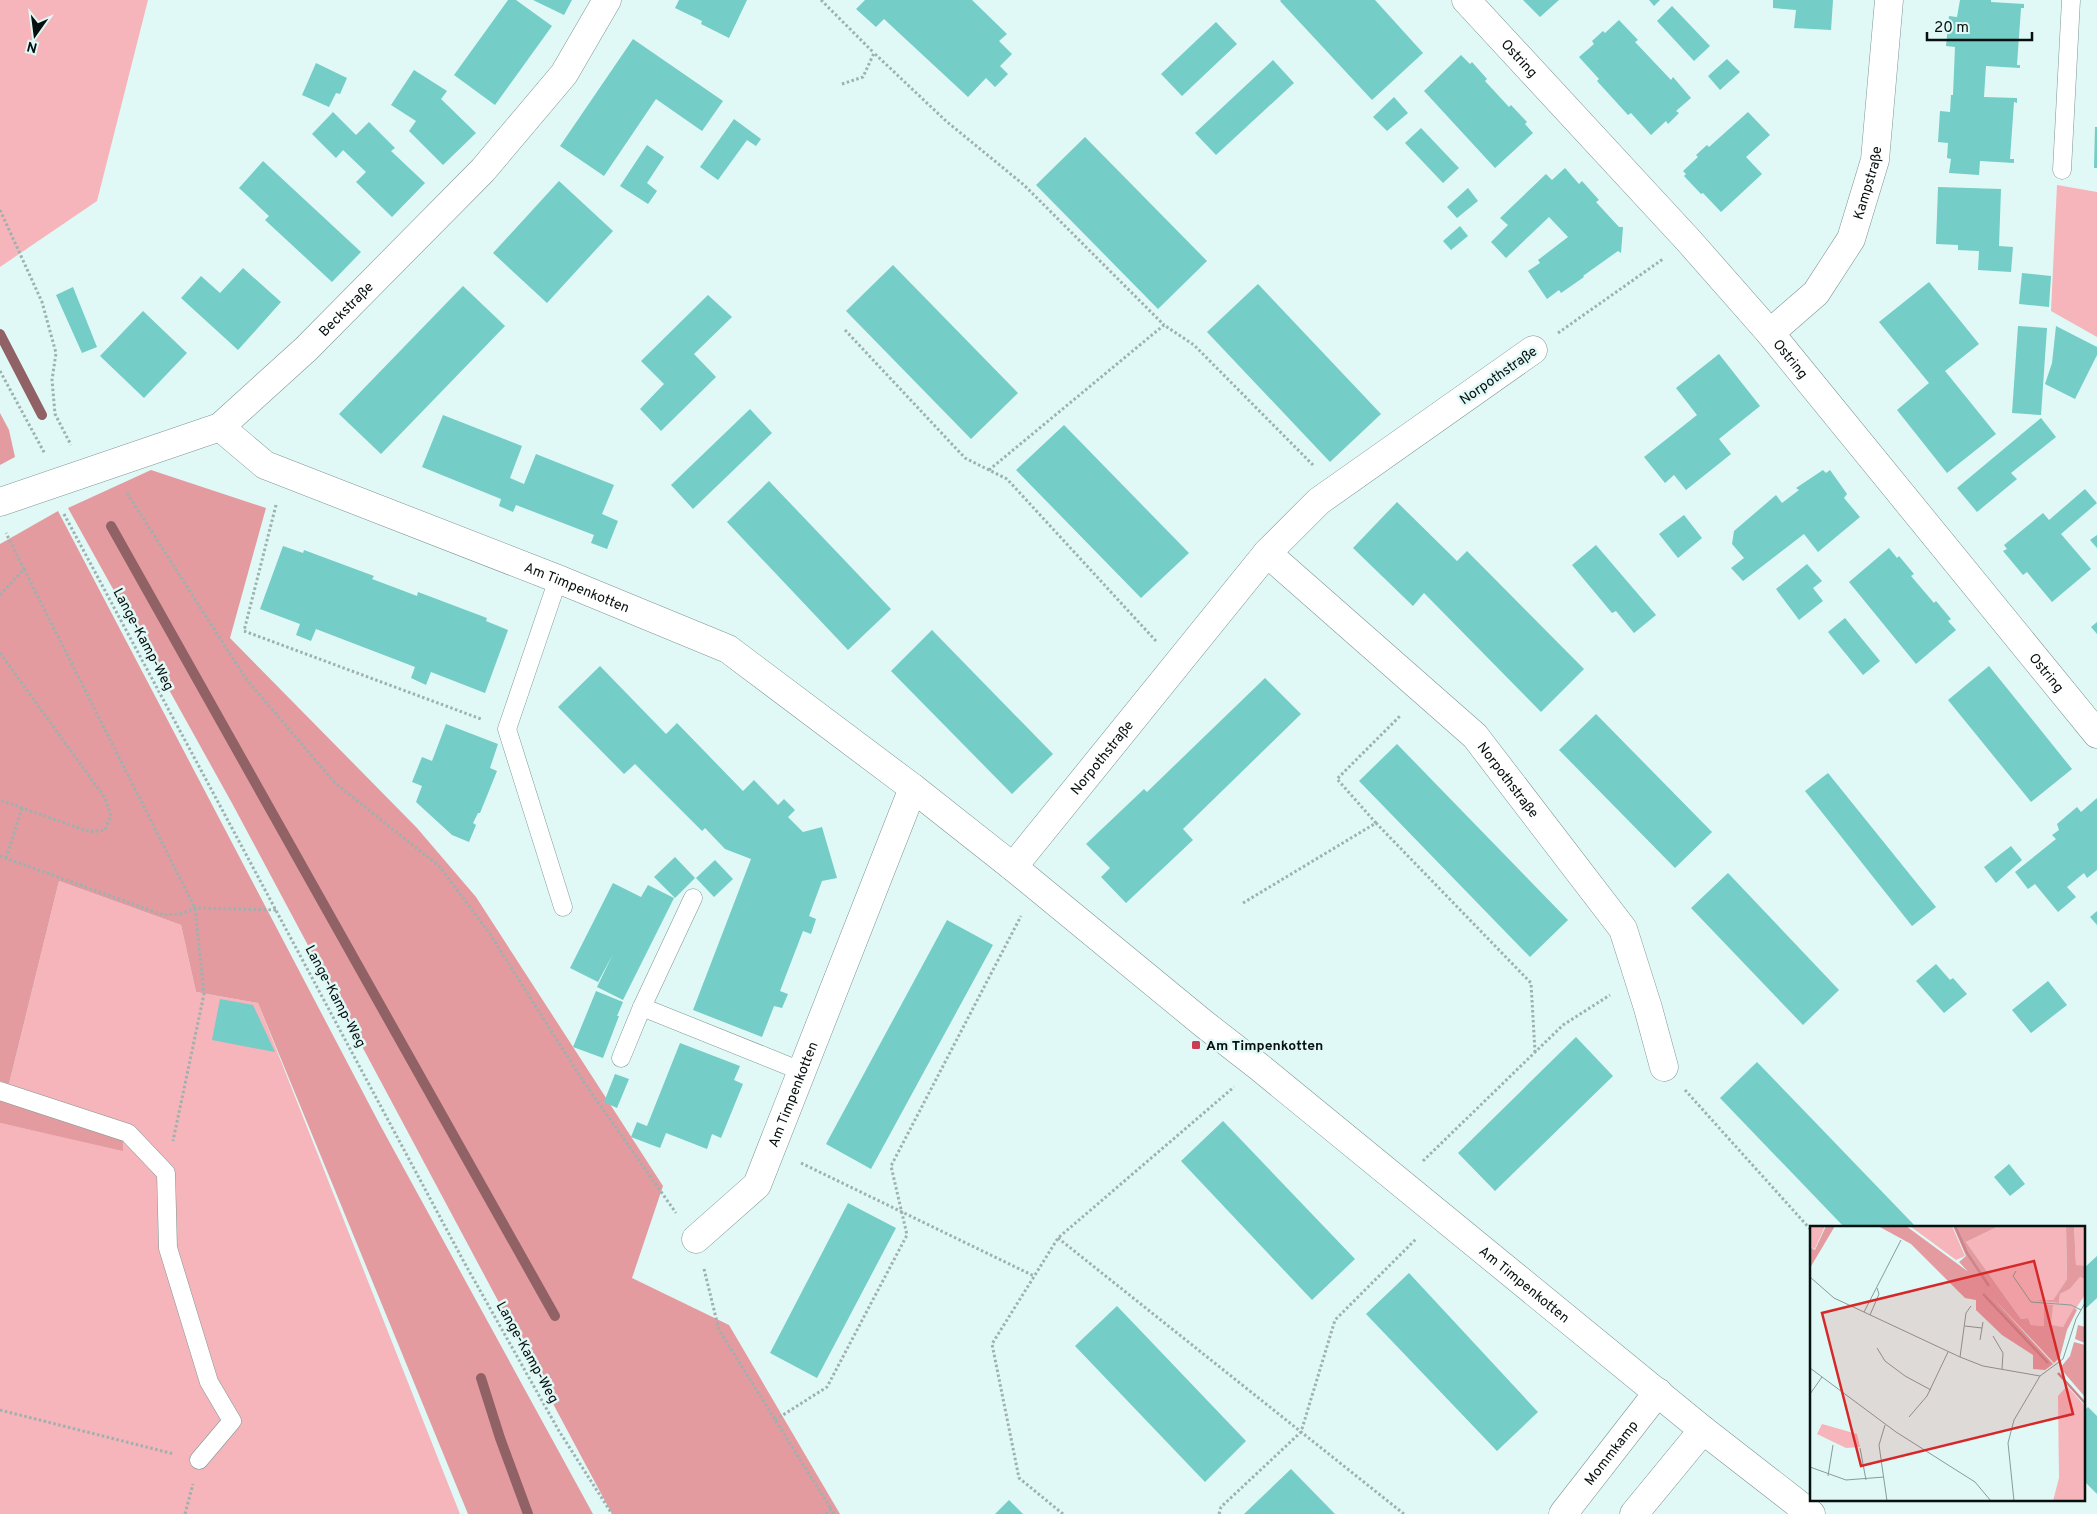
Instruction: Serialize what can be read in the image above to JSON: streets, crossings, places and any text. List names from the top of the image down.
{
  "streets": {
    "street": [
      "Ostring",
      "Kampstraße",
      "Beckstraße",
      "Norpothstraße",
      "Am Timpenkotten",
      "Mommkamp"
    ],
    "path": ["Lange-Kamp-Weg"]
  },
  "crossings": [
    ["Ostring", "Kampstraße"],
    ["Ostring", "Norpothstraße"],
    ["Beckstraße", "Am Timpenkotten"],
    ["Beckstraße", "Lange-Kamp-Weg"],
    ["Norpothstraße", "Am Timpenkotten"],
    ["Am Timpenkotten", "Mommkamp"]
  ],
  "places": {
    "transit": ["Am Timpenkotten"]
  },
  "scale_bar": "20 m",
  "north": "bottom"
}
